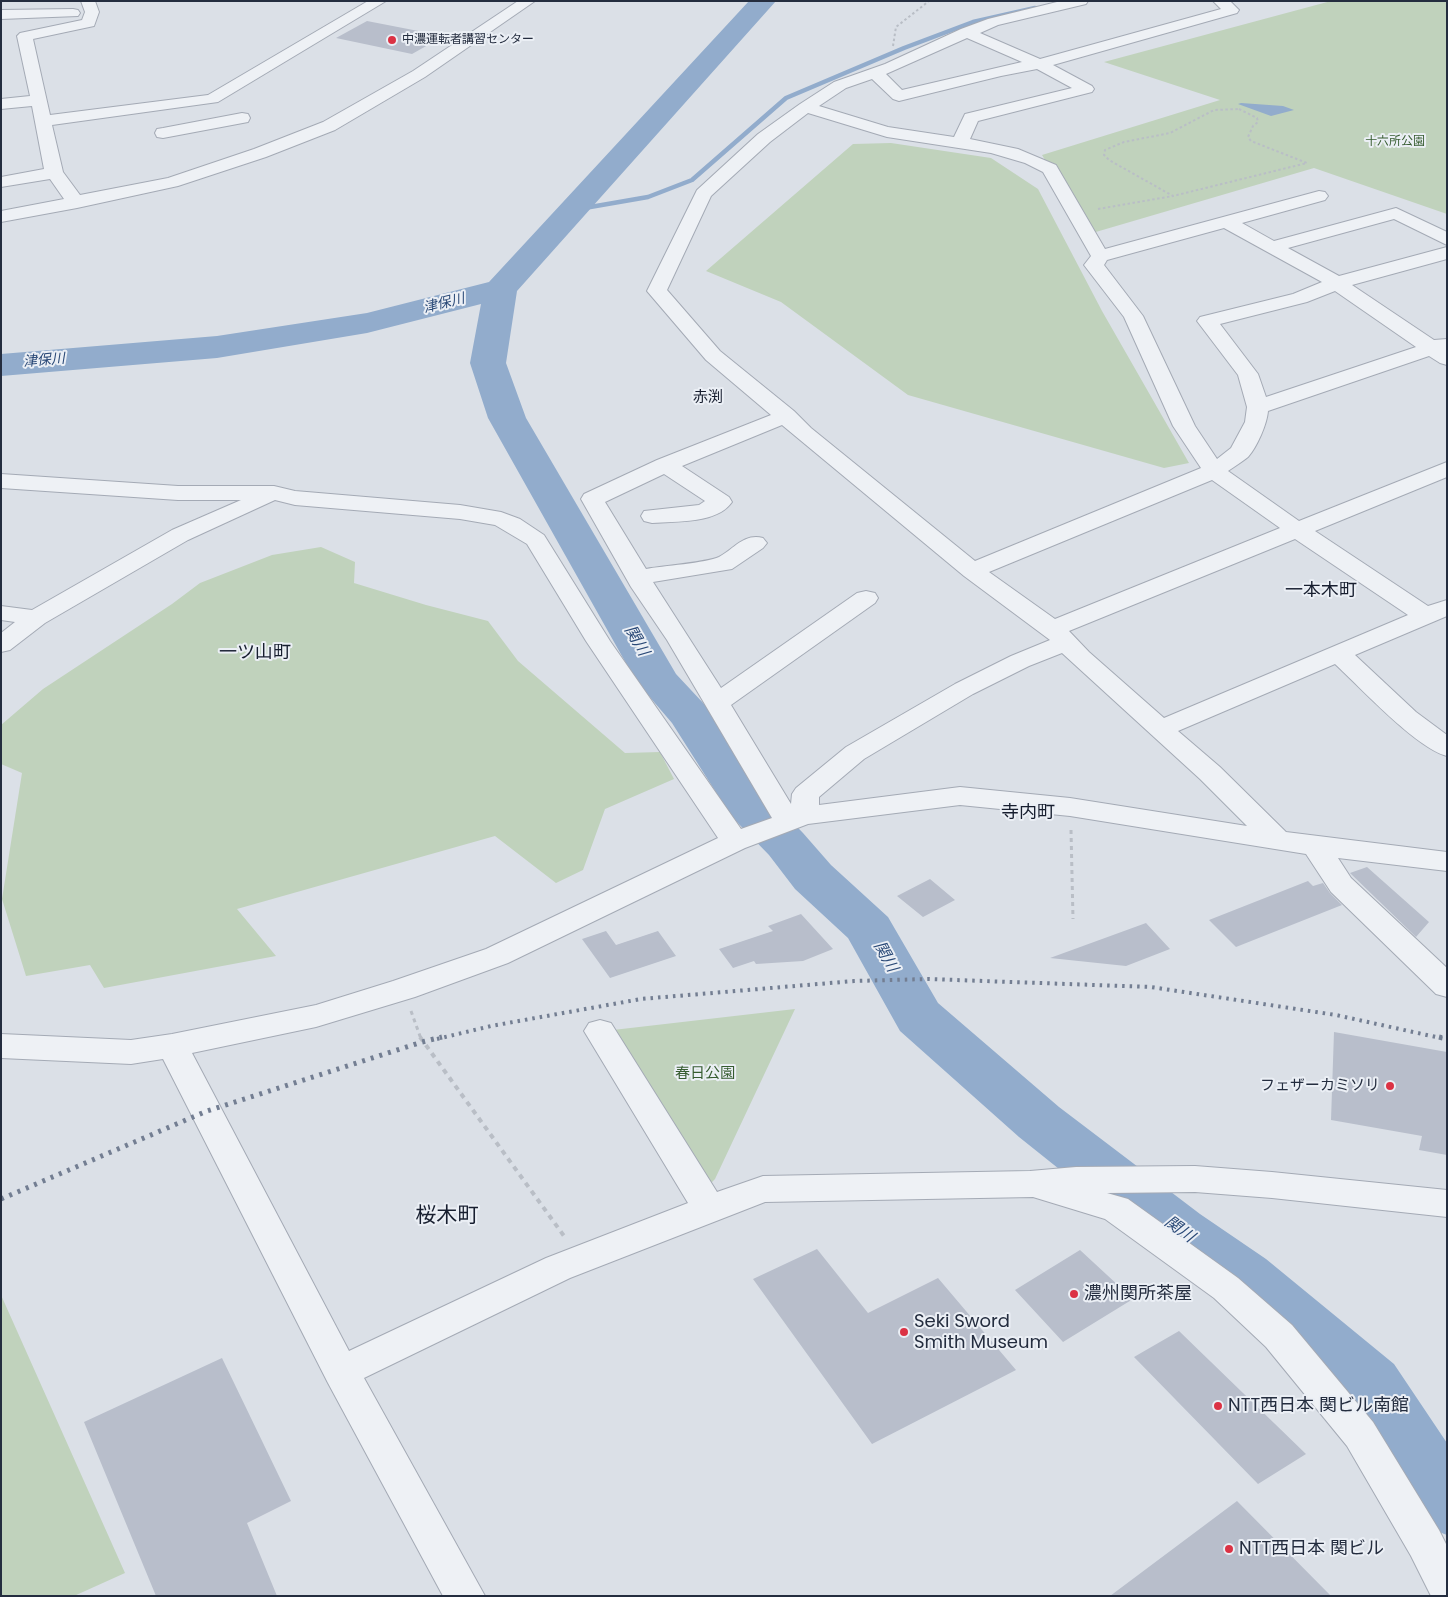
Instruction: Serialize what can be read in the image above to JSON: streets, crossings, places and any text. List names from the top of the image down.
{
  "districts": [
    "赤渕",
    "一本木町",
    "一ツ山町",
    "寺内町",
    "桜木町"
  ],
  "water": ["津保川", "関川"],
  "parks": ["十六所公園", "春日公園"],
  "places": [
    "中濃運転者講習センター",
    "フェザーカミソリ",
    "濃州関所茶屋",
    "Seki Sword Smith Museum",
    "NTT西日本 関ビル南館",
    "NTT西日本 関ビル"
  ]
}
